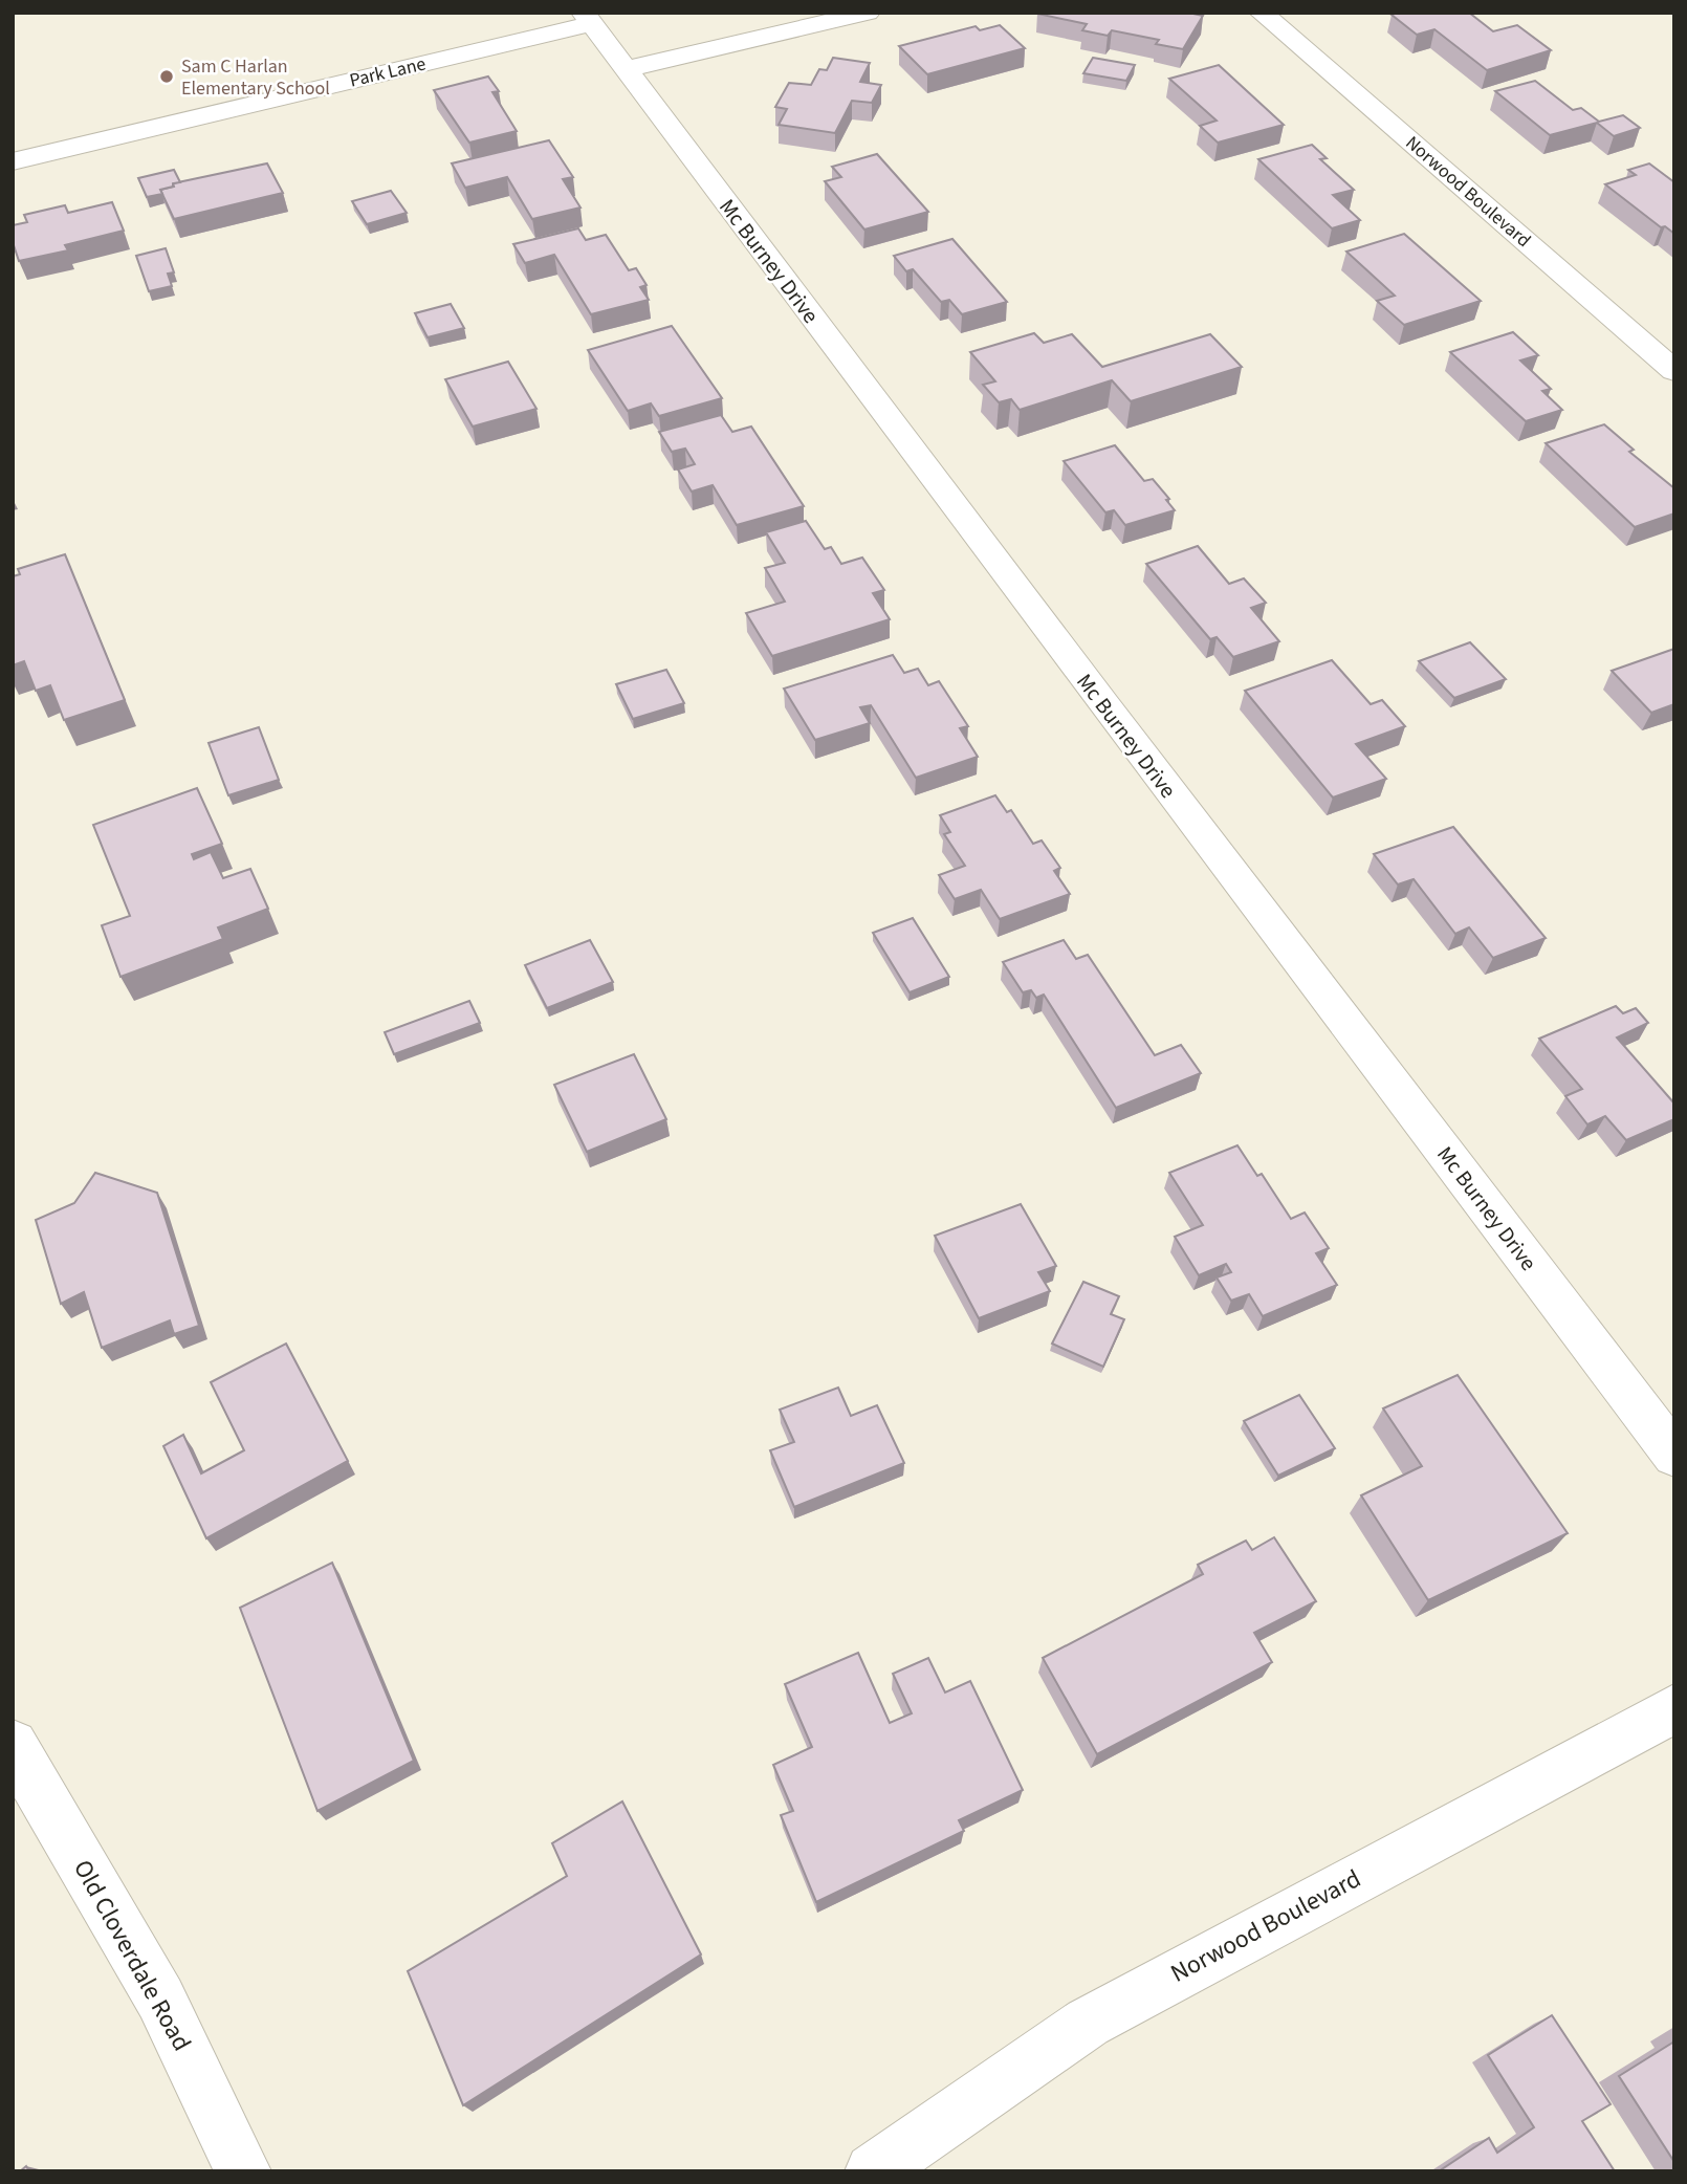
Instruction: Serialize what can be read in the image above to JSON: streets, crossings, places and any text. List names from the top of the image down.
{
  "streets": {
    "street": [
      "Park Lane",
      "Norwood Boulevard",
      "Mc Burney Drive",
      "Old Cloverdale Road"
    ]
  },
  "crossings": [
    ["Park Lane", "Mc Burney Drive"]
  ],
  "places": ["Sam C Harlan Elementary School"]
}
